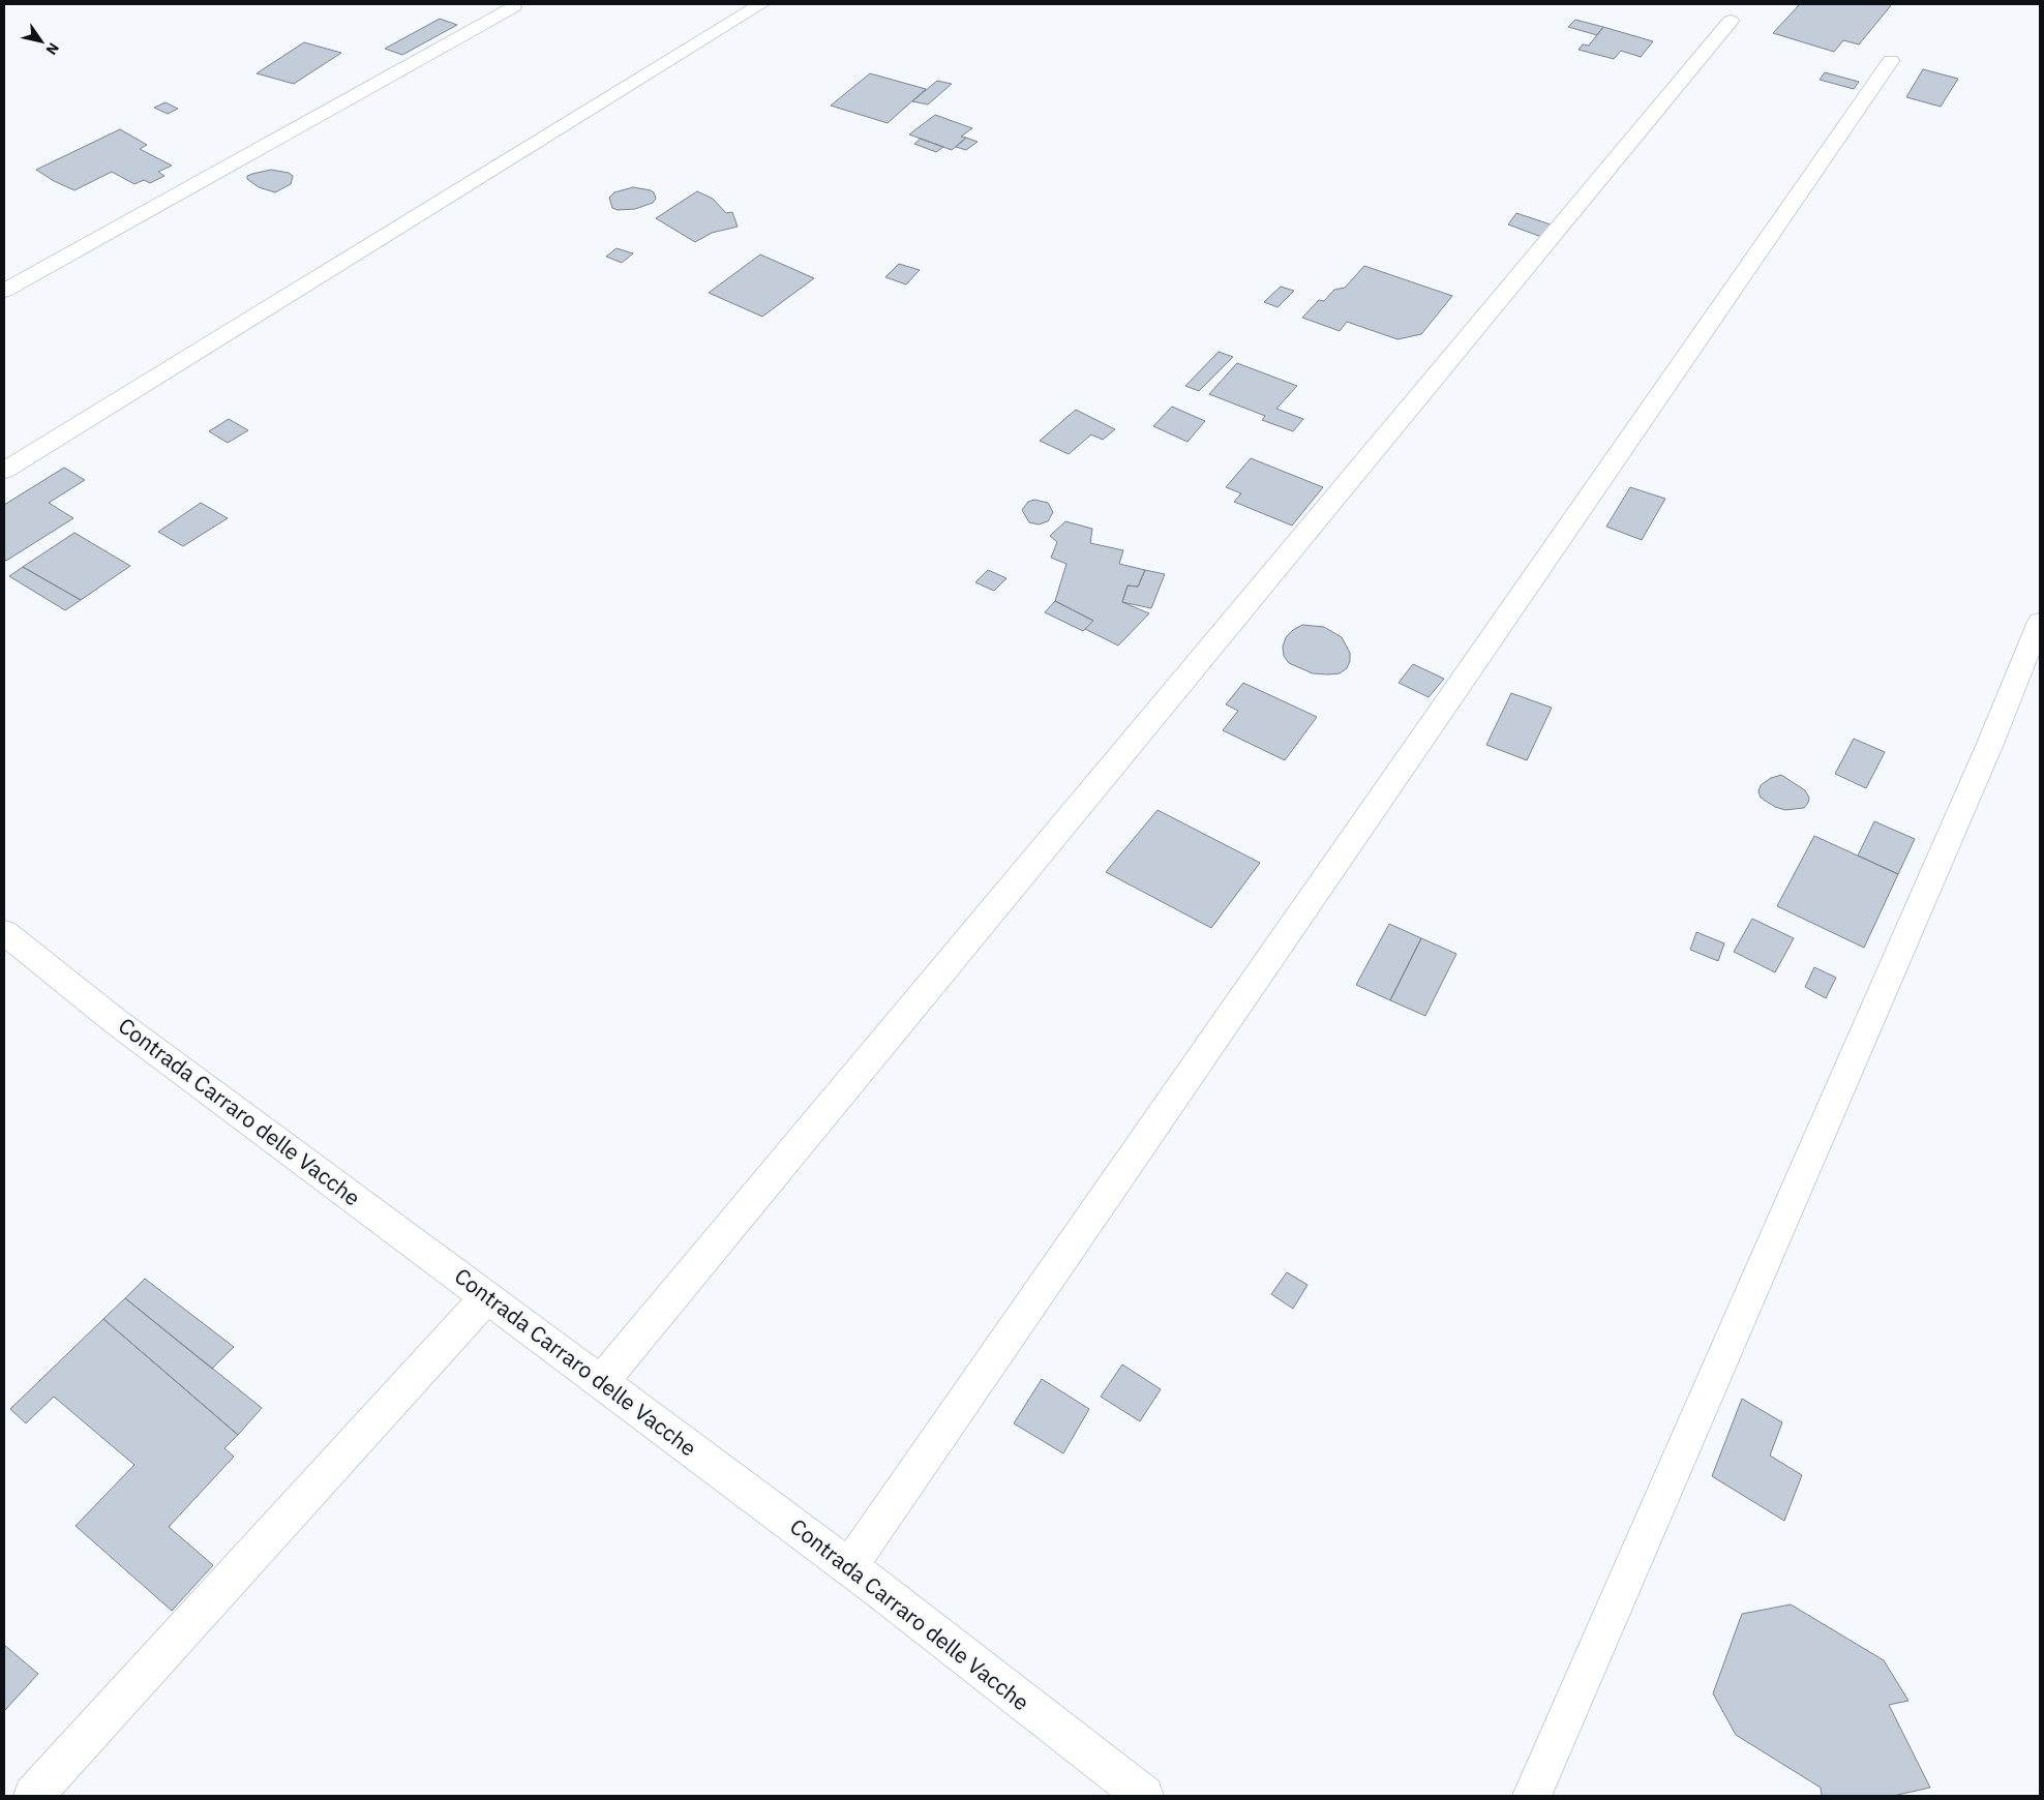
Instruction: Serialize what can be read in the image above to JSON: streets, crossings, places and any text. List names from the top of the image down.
{
  "streets": {
    "street": ["Contrada Carraro delle Vacche"]
  },
  "north": "bottom right"
}
